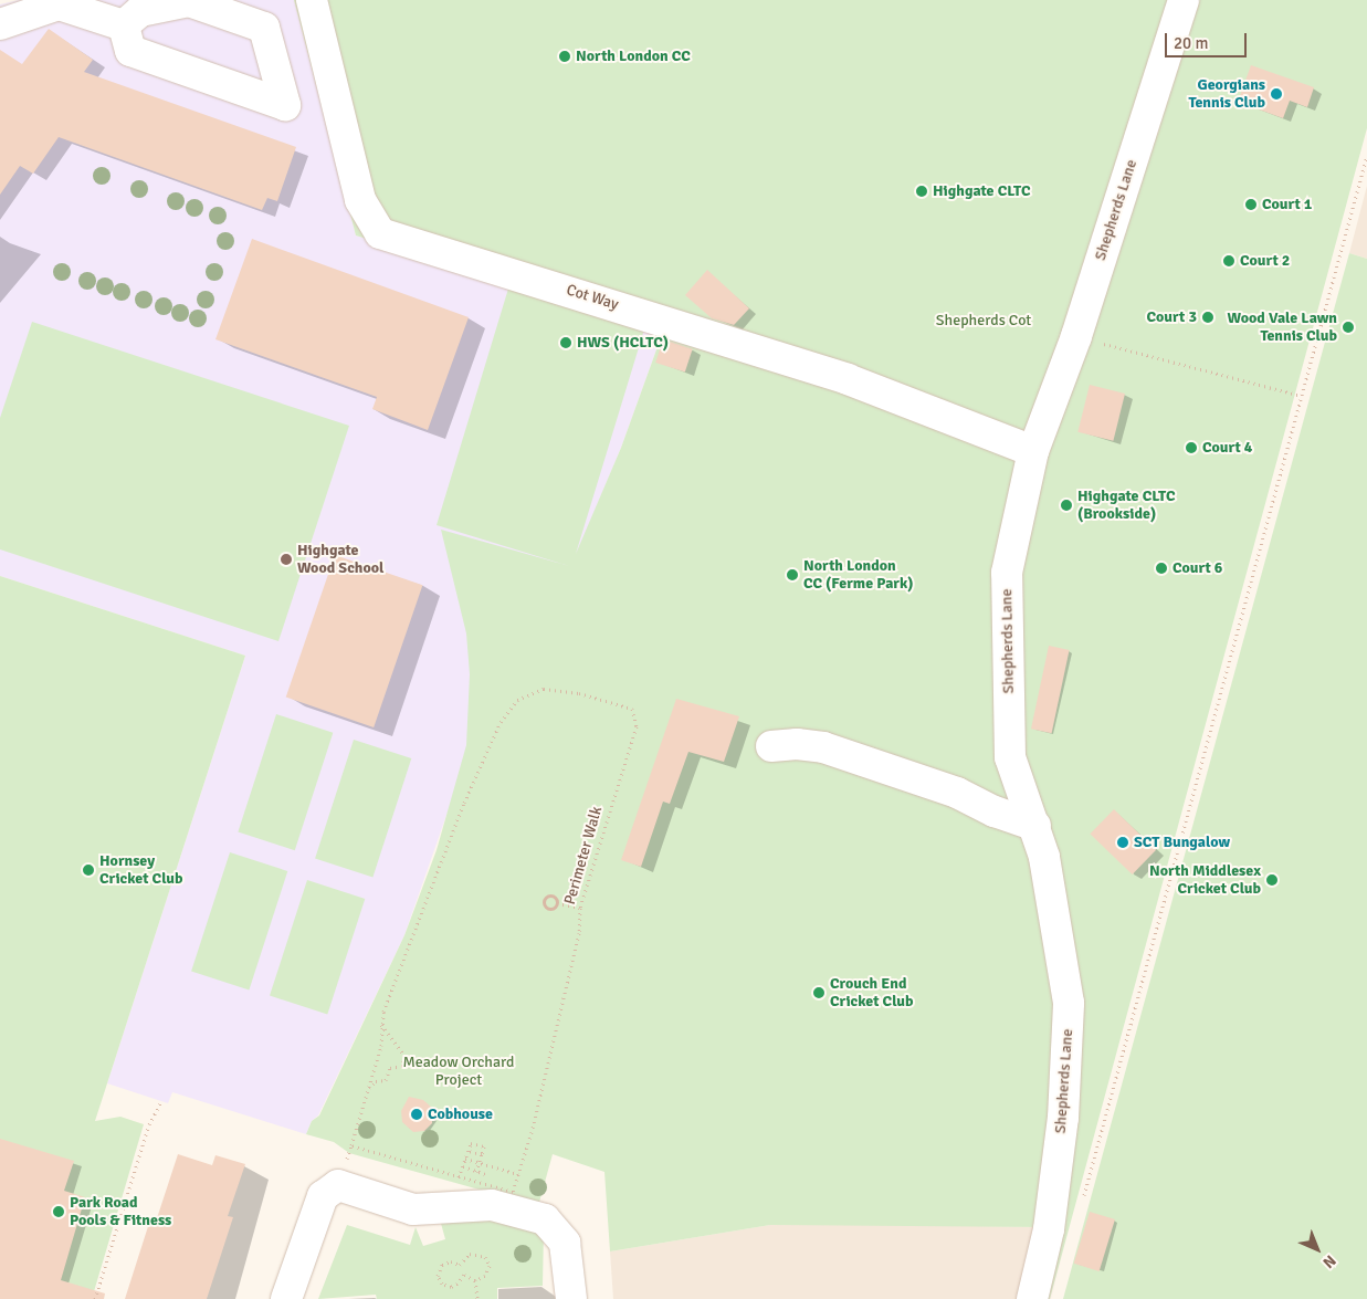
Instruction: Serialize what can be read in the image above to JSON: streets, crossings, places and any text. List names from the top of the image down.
{
  "streets": {
    "lane": ["Shepherds Lane", "Cot Way"],
    "path": ["Perimeter Walk"]
  },
  "crossings": [
    ["Shepherds Lane", "Cot Way"]
  ],
  "parks": ["Shepherds Cot", "Meadow Orchard Project"],
  "places": [
    "North London CC",
    "Georgians Tennis Club",
    "Highgate CLTC",
    "Court 1",
    "Court 2",
    "Court 3",
    "Wood Vale Lawn Tennis Club",
    "HWS (HCLTC)",
    "Court 4",
    "Highgate CLTC (Brookside)",
    "Highgate Wood School",
    "Court 6",
    "North London CC (Ferme Park)",
    "SCT Bungalow",
    "Hornsey Cricket Club",
    "North Middlesex Cricket Club",
    "Crouch End Cricket Club",
    "Cobhouse",
    "Park Road Pools & Fitness"
  ],
  "scale_bar": "20 m",
  "north": "bottom right"
}
